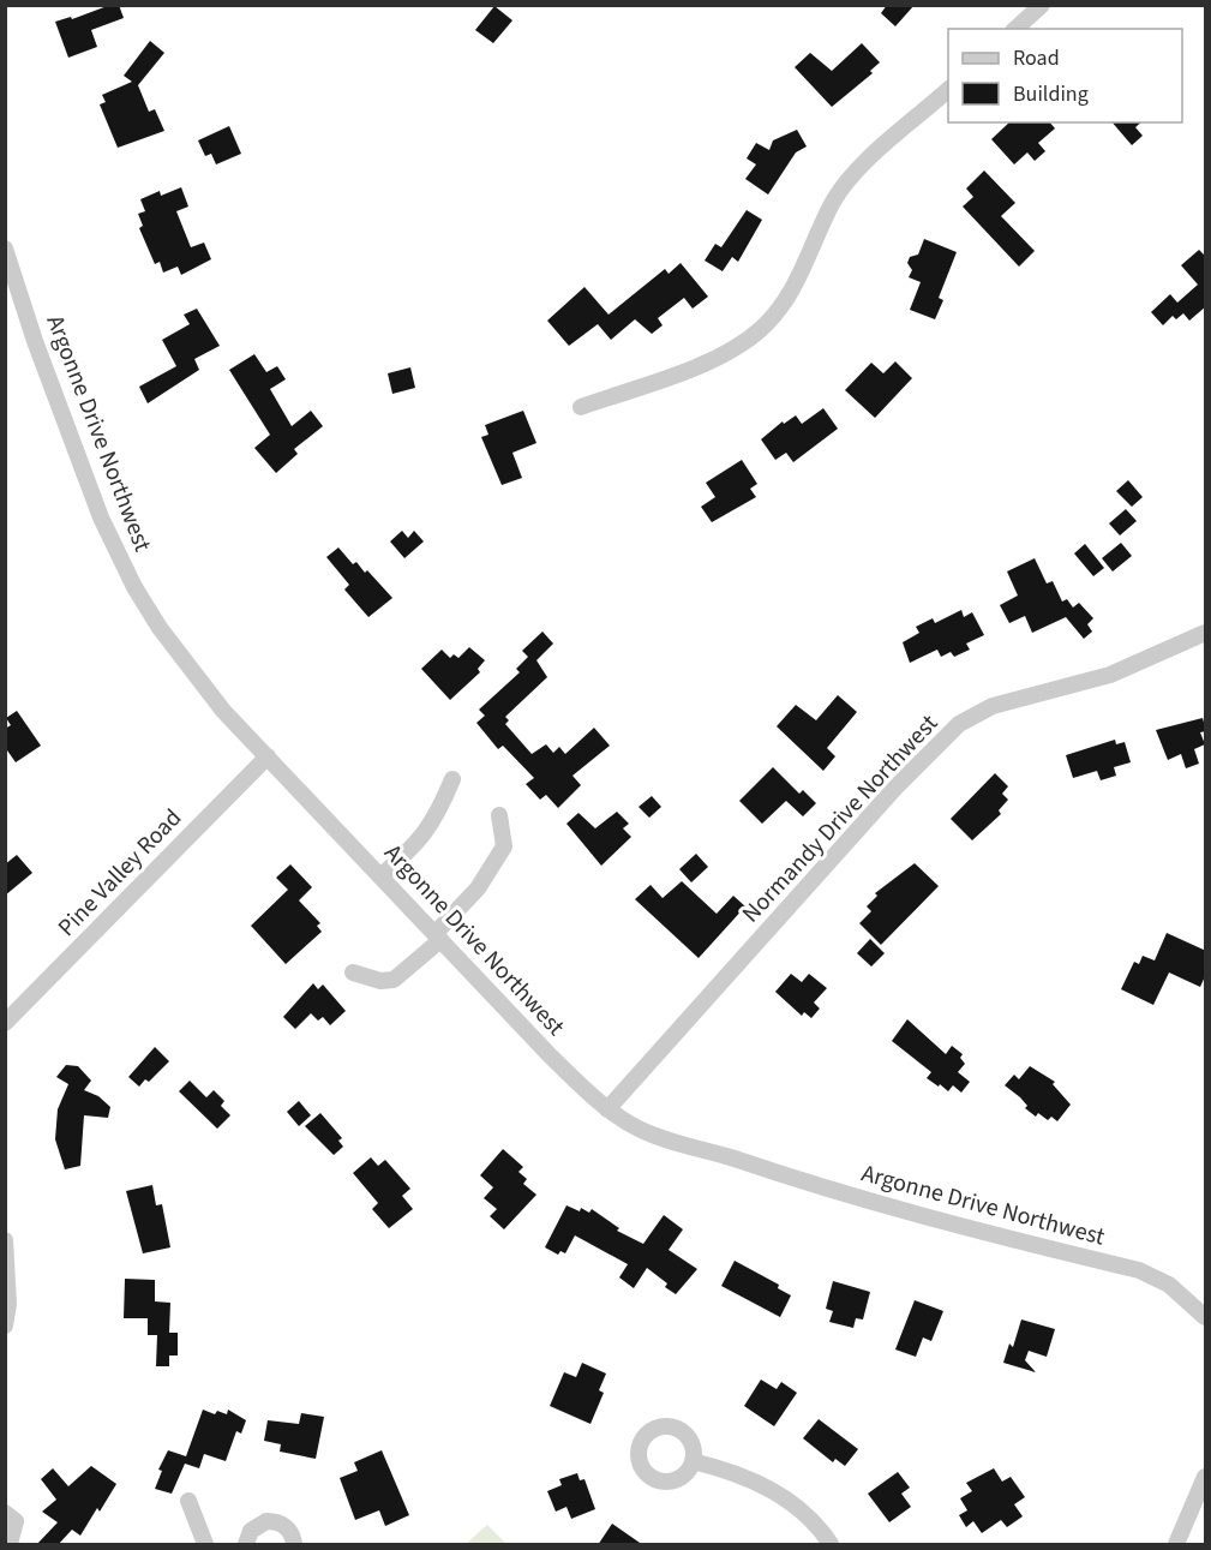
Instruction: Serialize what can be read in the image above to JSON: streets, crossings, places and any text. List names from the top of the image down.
{
  "streets": {
    "street": ["Argonne Drive Northwest", "Normandy Drive Northwest", "Pine Valley Road"]
  },
  "crossings": [
    ["Argonne Drive Northwest", "Normandy Drive Northwest"],
    ["Argonne Drive Northwest", "Pine Valley Road"]
  ],
  "legend": ["Road", "Building"]
}
